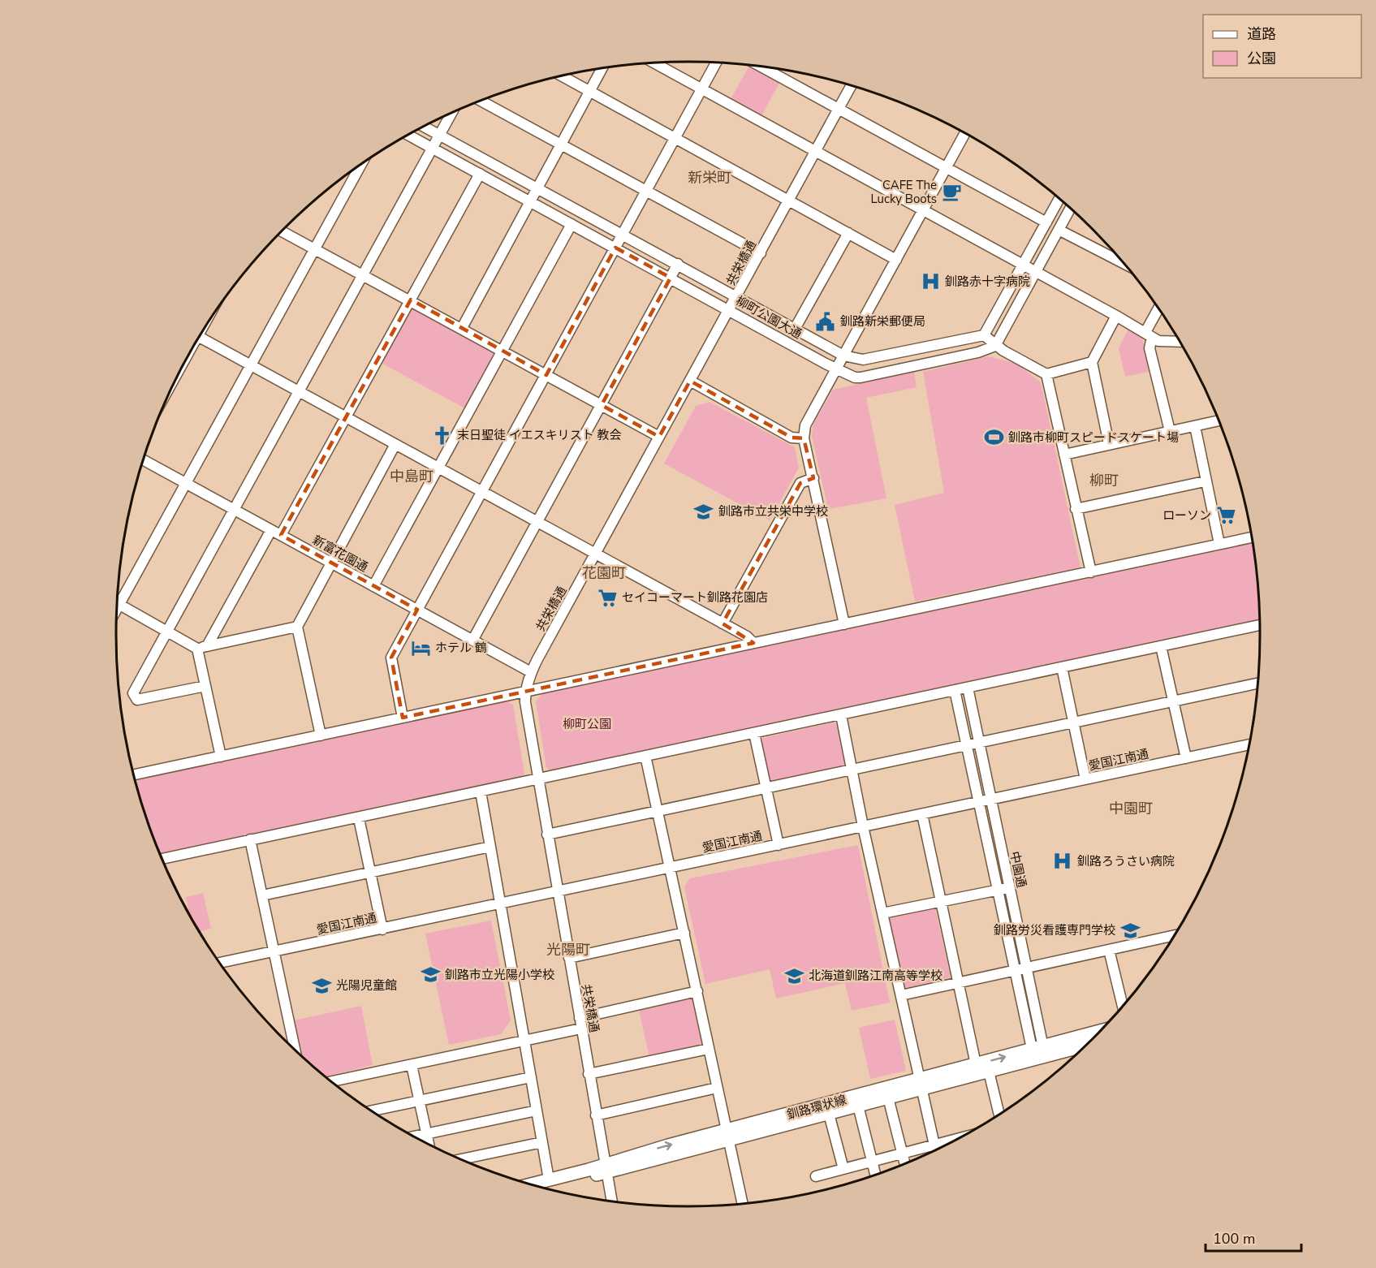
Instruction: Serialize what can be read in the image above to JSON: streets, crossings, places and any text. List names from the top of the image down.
{
  "streets": {
    "main road": ["釧路環状線"],
    "street": [
      "共栄橋通",
      "柳町公園大通",
      "新富花園通",
      "愛国江南通",
      "中園通"
    ]
  },
  "crossings": [
    ["共栄橋通", "柳町公園大通"],
    ["共栄橋通", "新富花園通"],
    ["共栄橋通", "愛国江南通"],
    ["共栄橋通", "釧路環状線"],
    ["愛国江南通", "中園通"],
    ["中園通", "釧路環状線"]
  ],
  "districts": [
    "新栄町",
    "中島町",
    "柳町",
    "花園町",
    "中園町",
    "光陽町"
  ],
  "parks": ["柳町公園"],
  "places": {
    "cafe": ["CAFE The Lucky Boots"],
    "hospital": ["釧路赤十字病院", "釧路ろうさい病院"],
    "public building": ["釧路新栄郵便局"],
    "church": ["末日聖徒 イエスキリスト 教会"],
    "sports": ["釧路市柳町スピードスケート場"],
    "school or university": [
      "釧路市立共栄中学校",
      "釧路労災看護専門学校",
      "釧路市立光陽小学校",
      "北海道釧路江南高等学校",
      "光陽児童館"
    ],
    "supermarket": ["ローソン", "セイコーマート釧路花園店"],
    "hotel": ["ホテル 鶴"]
  },
  "legend": ["道路", "公園"],
  "scale_bar": "100 m"
}
